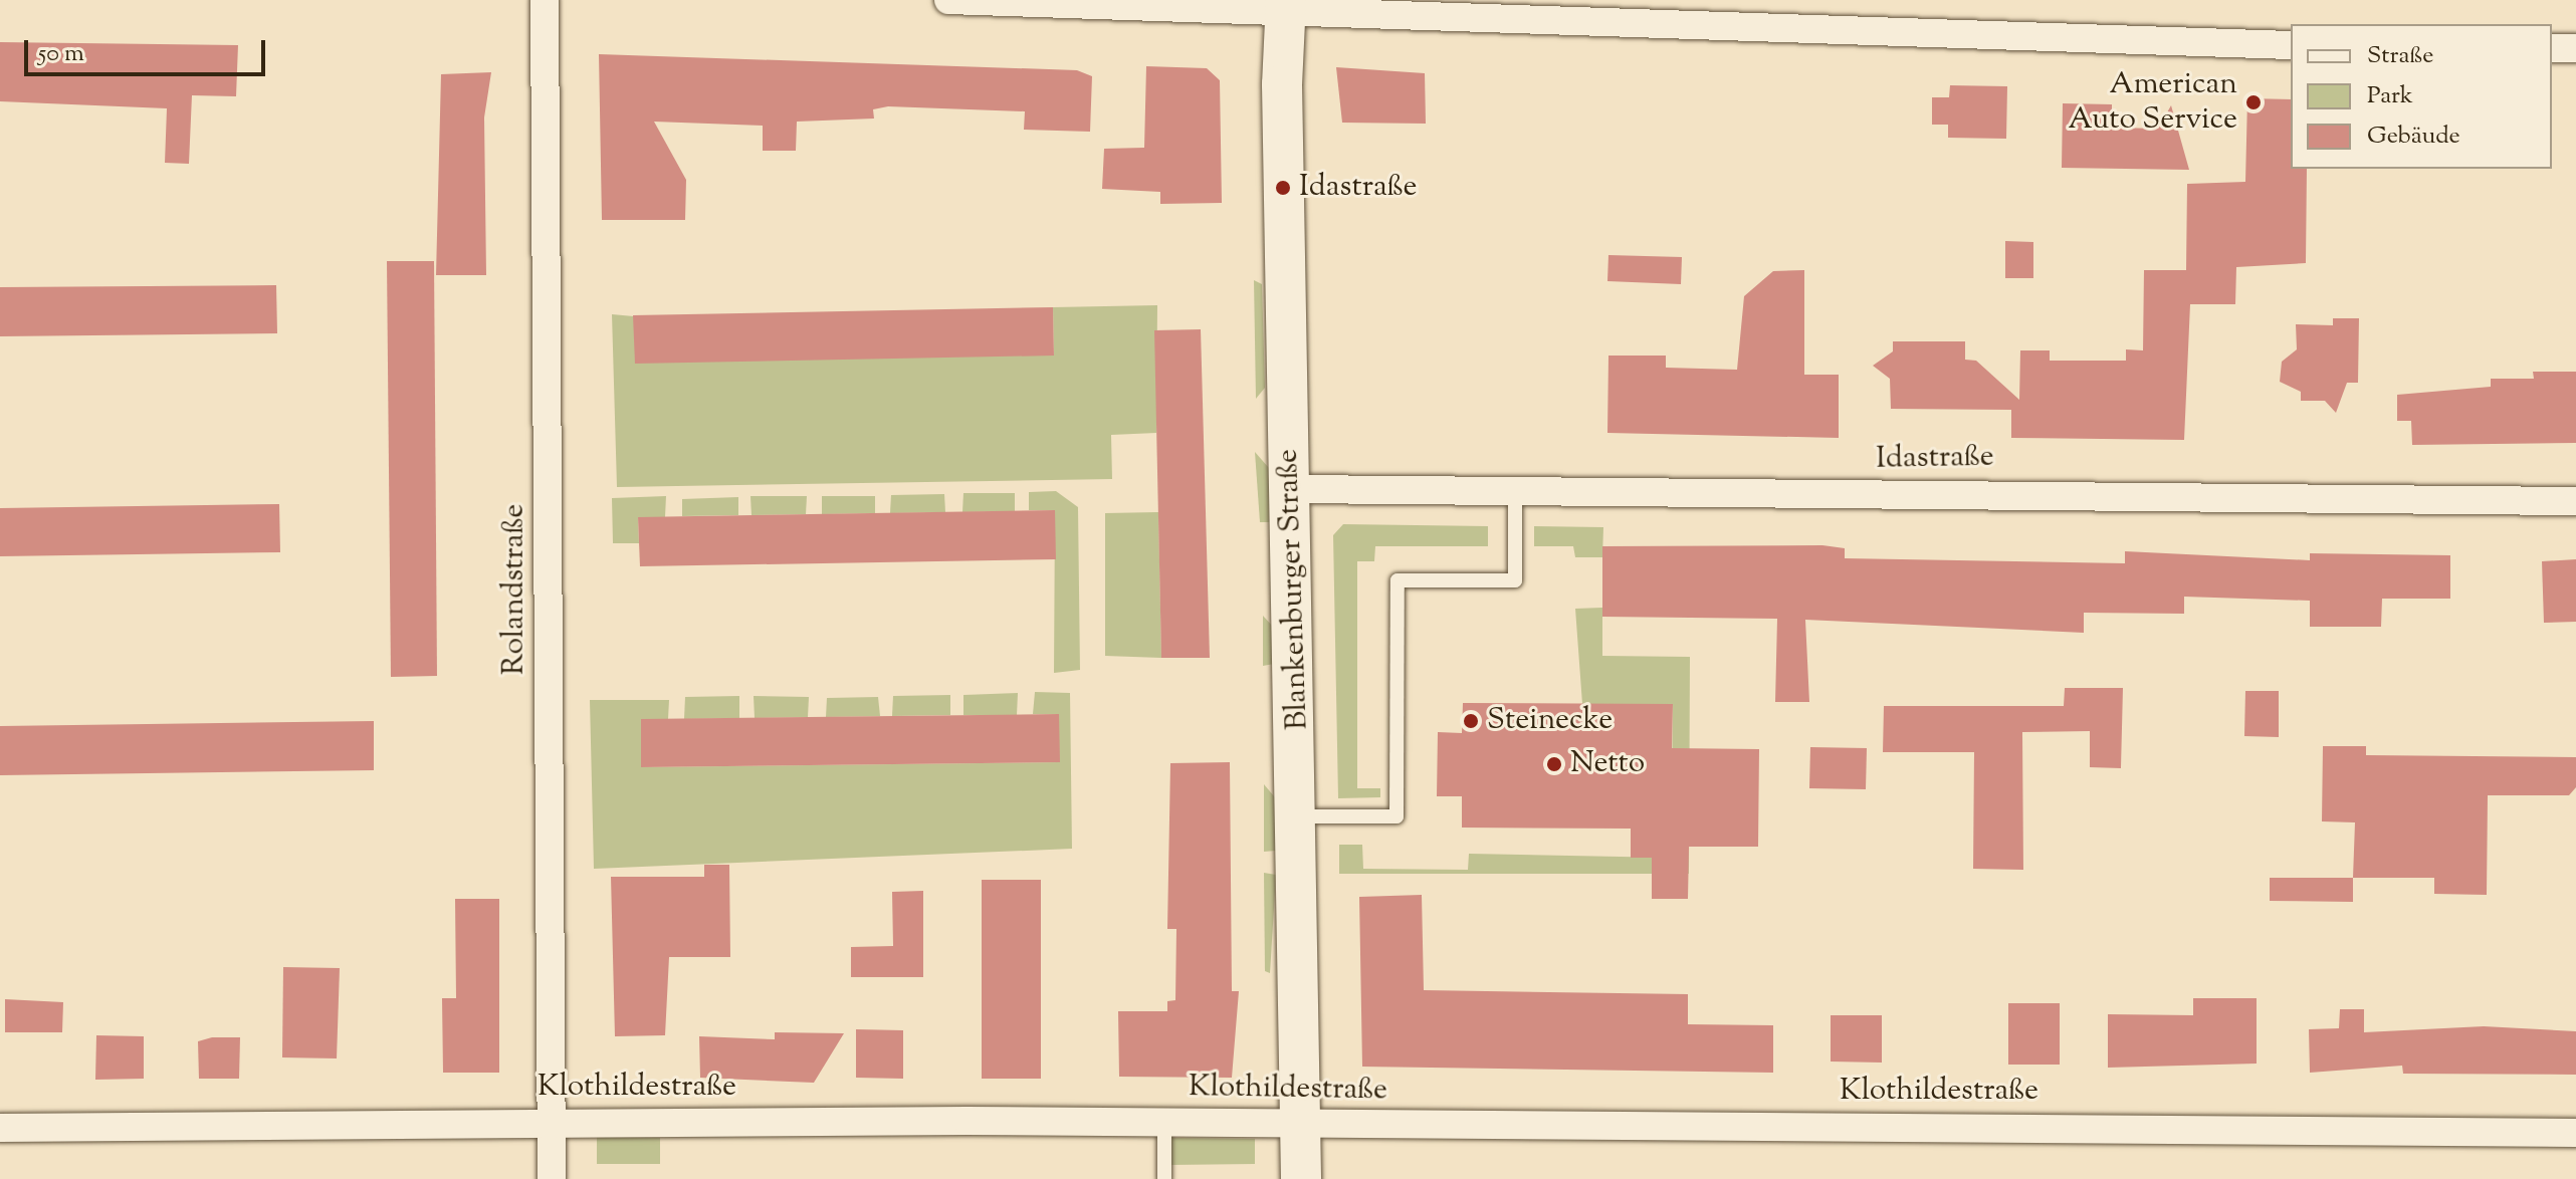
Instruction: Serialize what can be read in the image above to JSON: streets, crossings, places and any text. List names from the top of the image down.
{
  "streets": {
    "main road": ["Blankenburger Straße"],
    "street": ["Idastraße", "Rolandstraße", "Klothildestraße"]
  },
  "crossings": [
    ["Idastraße", "Blankenburger Straße"],
    ["Rolandstraße", "Klothildestraße"],
    ["Blankenburger Straße", "Klothildestraße"]
  ],
  "places": [
    "American Auto Service",
    "Idastraße",
    "Steinecke",
    "Netto"
  ],
  "legend": ["Straße", "Park", "Gebäude"],
  "scale_bar": "50 m"
}
